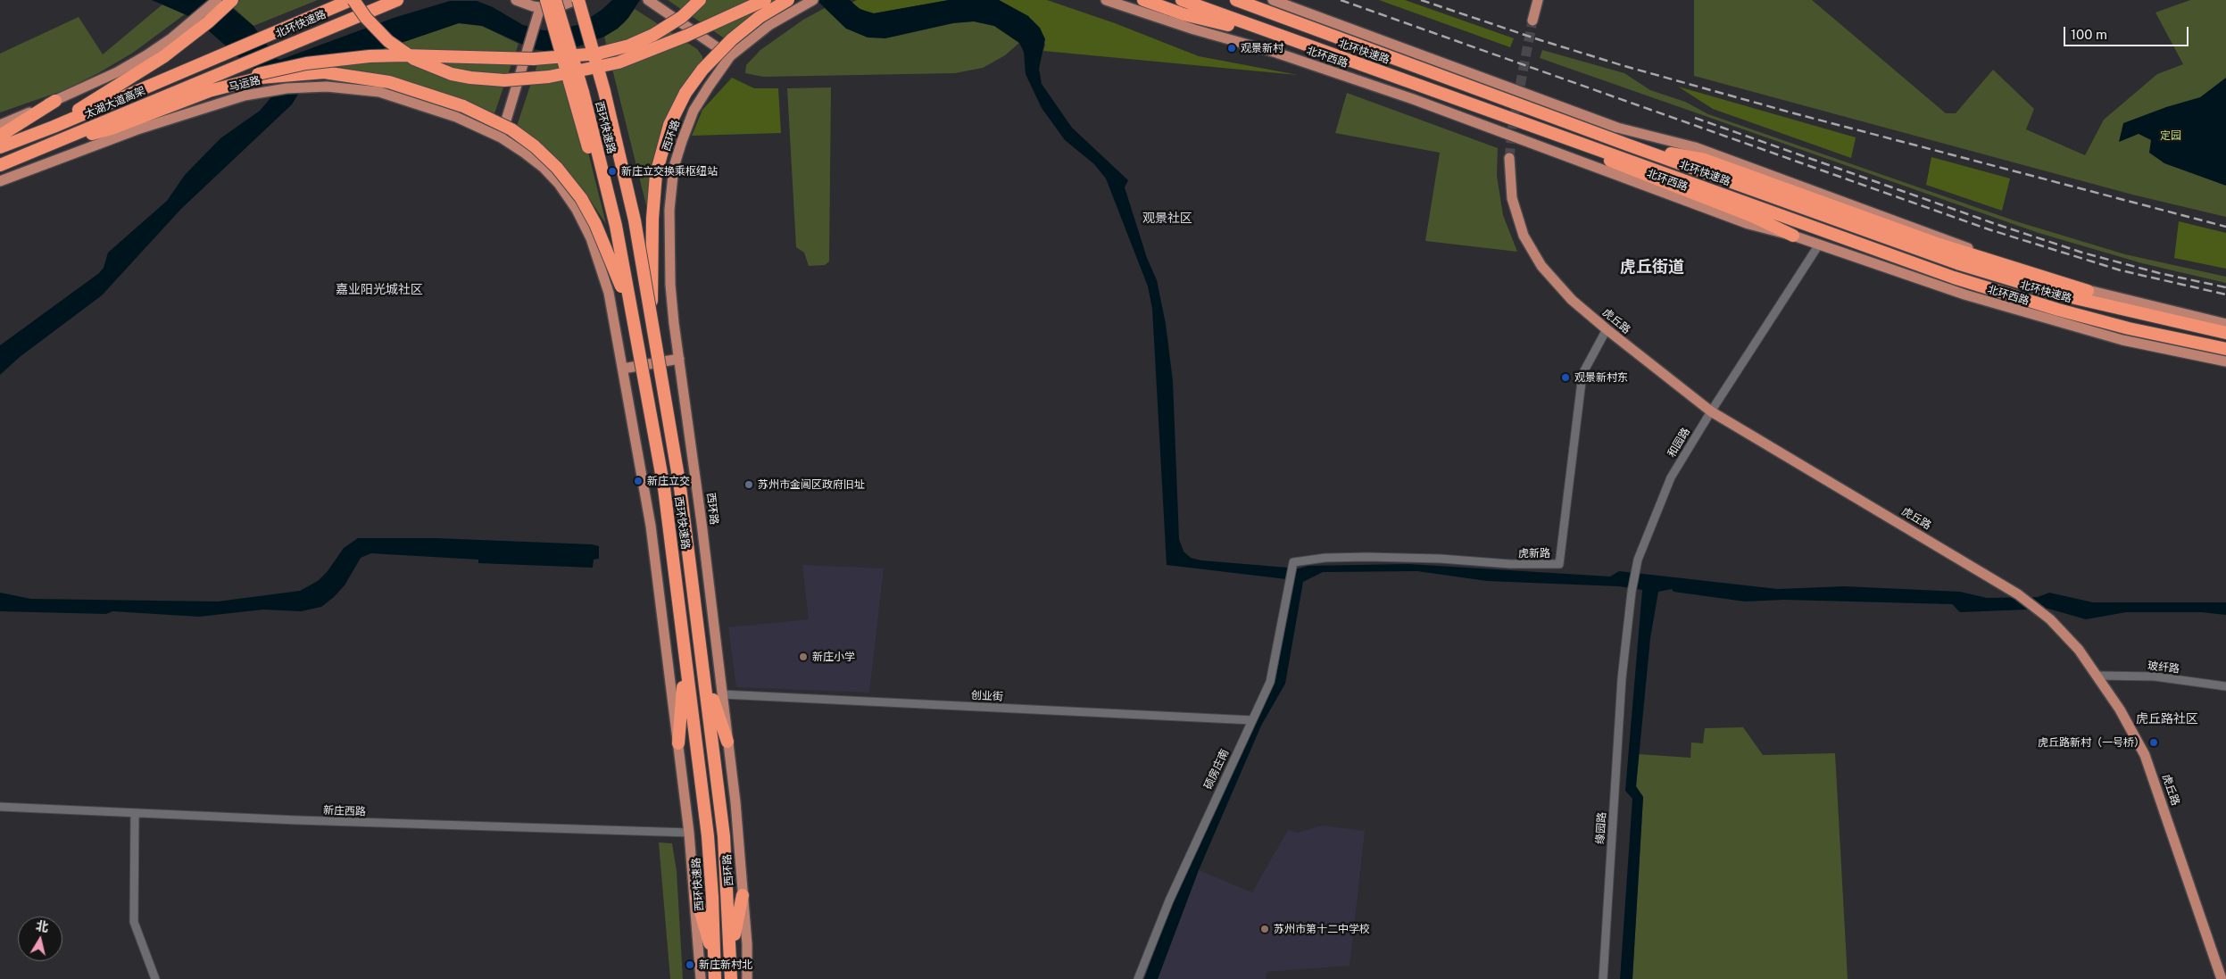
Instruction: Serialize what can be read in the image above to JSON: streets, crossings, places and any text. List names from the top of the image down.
{
  "streets": {
    "highway": ["北环快速路", "太湖大道高架", "西环快速路"],
    "main road": [
      "北环西路",
      "马运路",
      "西环路",
      "虎丘路"
    ],
    "street": [
      "和园路",
      "虎新路",
      "玻纤路",
      "创业街",
      "硕房庄南",
      "新庄西路",
      "缘园路"
    ]
  },
  "crossings": [
    ["北环快速路", "太湖大道高架"],
    ["北环西路", "和园路"],
    ["西环路", "创业街"],
    ["虎丘路", "和园路"],
    ["虎丘路", "虎新路"],
    ["虎丘路", "玻纤路"],
    ["和园路", "缘园路"],
    ["虎新路", "硕房庄南"],
    ["创业街", "硕房庄南"]
  ],
  "districts": [
    "观景社区",
    "虎丘街道",
    "嘉业阳光城社区",
    "虎丘路社区"
  ],
  "parks": ["定园"],
  "places": [
    "观景新村",
    "新庄立交换乘枢纽站",
    "观景新村东",
    "新庄立交",
    "苏州市金阊区政府旧址",
    "新庄小学",
    "虎丘路新村（一号桥）",
    "苏州市第十二中学校",
    "新庄新村北"
  ],
  "scale_bar": "100 m",
  "north": "top"
}
